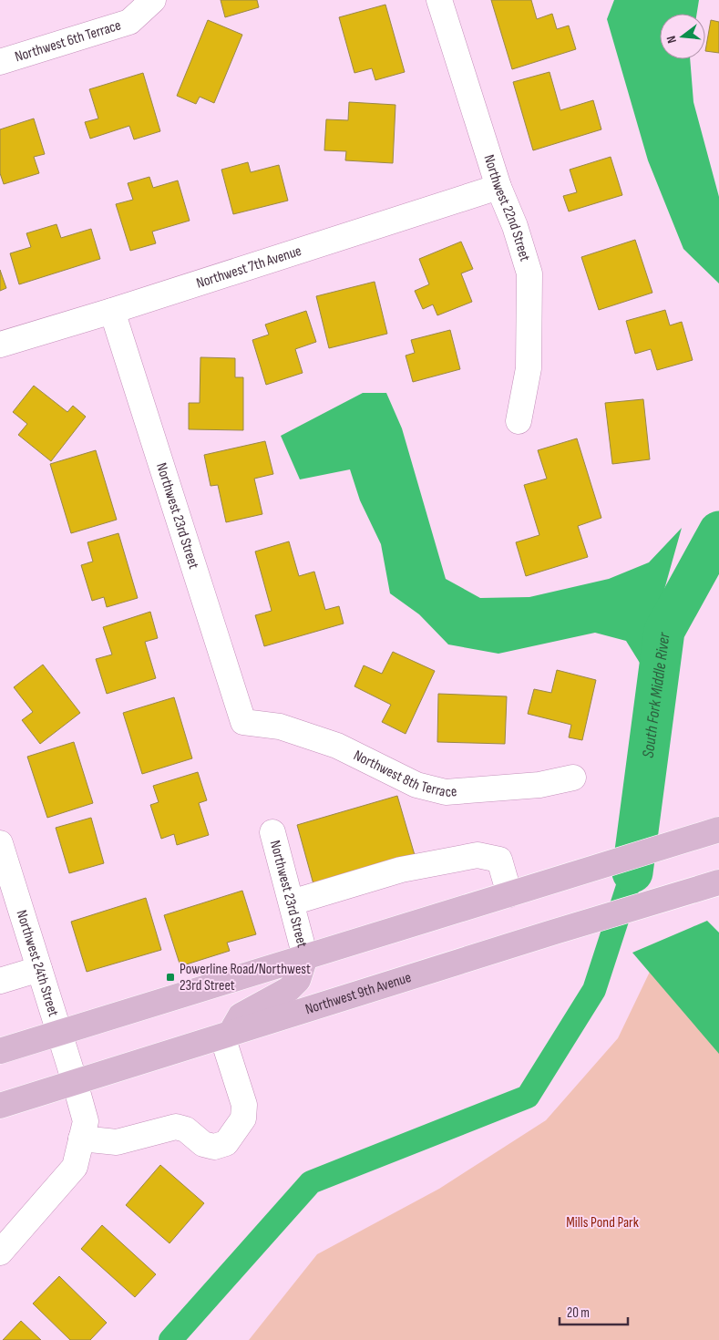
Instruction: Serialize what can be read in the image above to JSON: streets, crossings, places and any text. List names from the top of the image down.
{
  "streets": {
    "main road": ["Northwest 9th Avenue"],
    "street": [
      "Northwest 6th Terrace",
      "Northwest 22nd Street",
      "Northwest 7th Avenue",
      "Northwest 23rd Street",
      "Northwest 8th Terrace",
      "Northwest 24th Street"
    ]
  },
  "crossings": [
    ["Northwest 22nd Street", "Northwest 7th Avenue"],
    ["Northwest 7th Avenue", "Northwest 23rd Street"],
    ["Northwest 23rd Street", "Northwest 8th Terrace"],
    ["Northwest 24th Street", "Northwest 9th Avenue"]
  ],
  "water": ["South Fork Middle River"],
  "parks": ["Mills Pond Park"],
  "places": {
    "transit": ["Powerline Road/Northwest 23rd Street"]
  },
  "scale_bar": "20 m",
  "north": "left"
}
